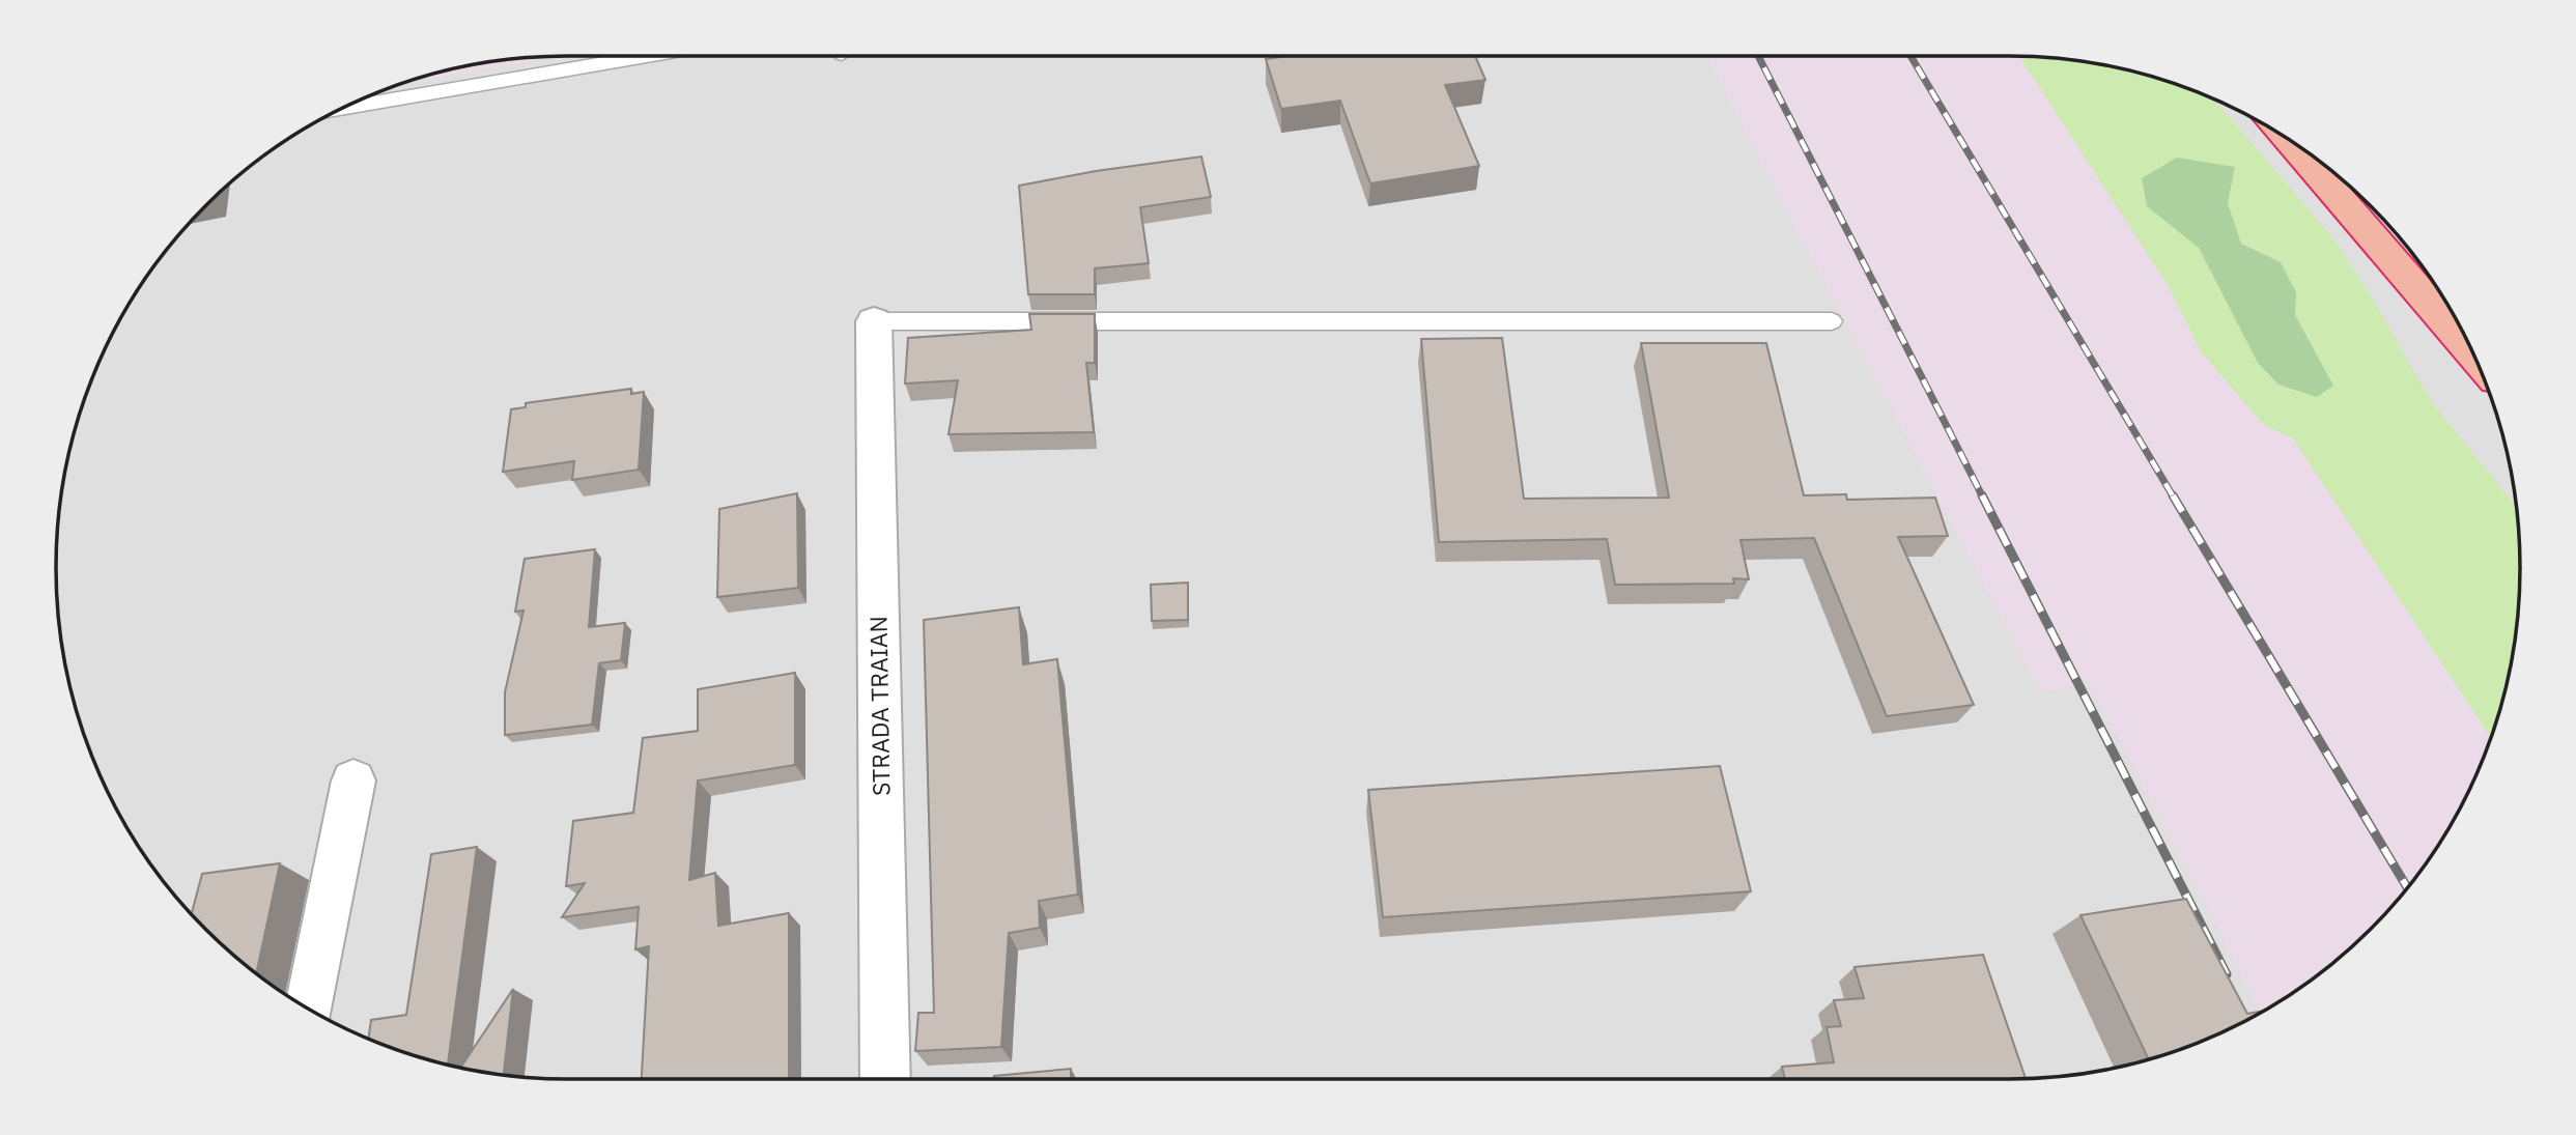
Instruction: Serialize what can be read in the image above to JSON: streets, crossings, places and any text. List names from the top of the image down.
{
  "streets": {
    "street": ["STRADA TRAIAN"]
  }
}
